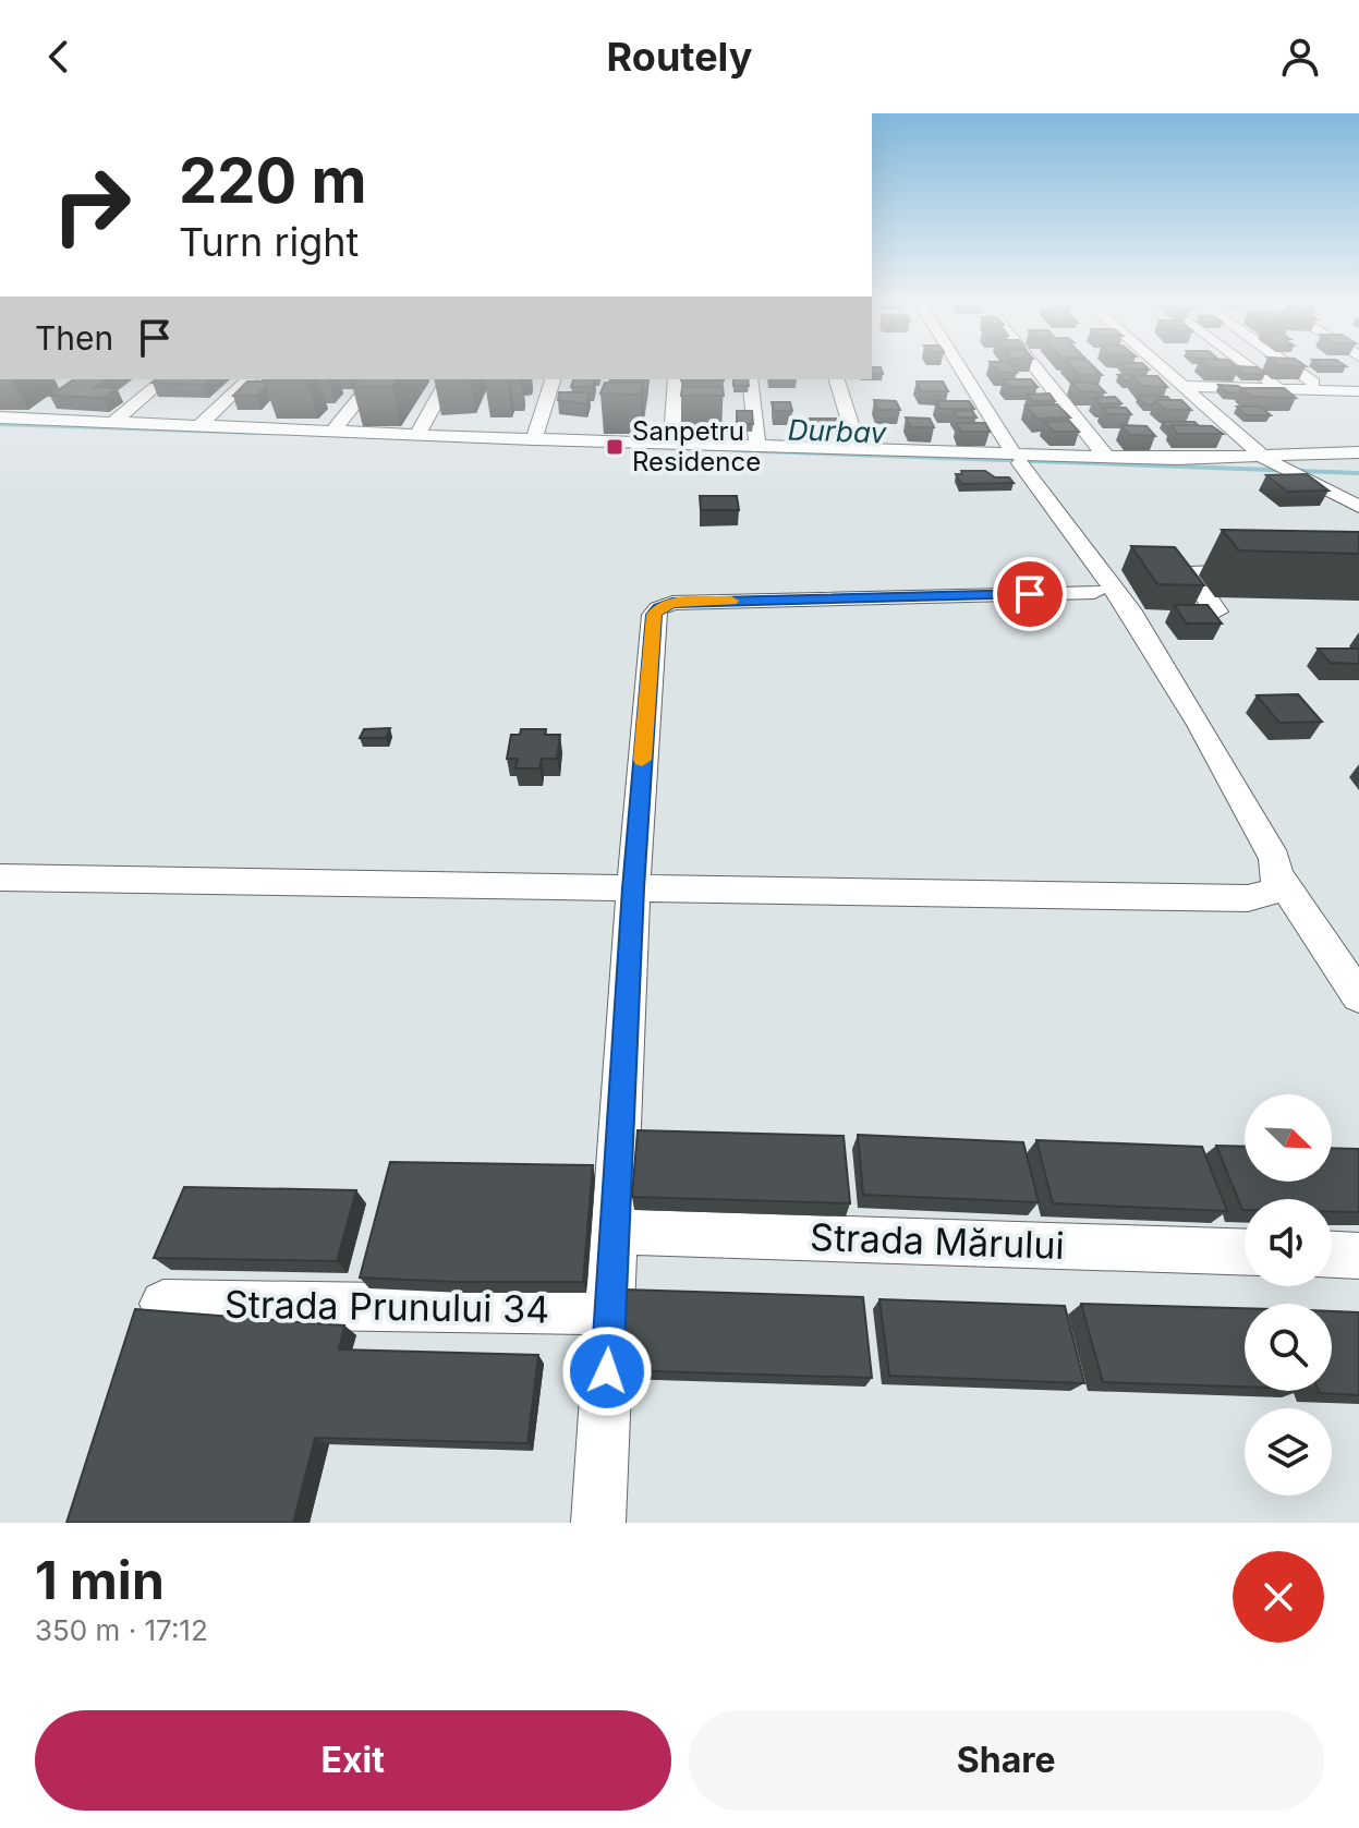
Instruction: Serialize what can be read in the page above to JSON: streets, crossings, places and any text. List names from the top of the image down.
{
  "streets": {
    "street": ["Strada Mărului", "Strada Prunului 34"]
  },
  "water": ["Durbav"],
  "places": {
    "transit": ["Sanpetru Residence"]
  },
  "north": "bottom right",
  "page": {
    "header": "Routely",
    "turn": ["220 m", "Turn right"],
    "then": "Then",
    "heading": ["1 min", "350 m · 17:12"],
    "buttons": ["Exit", "Share"]
  }
}
